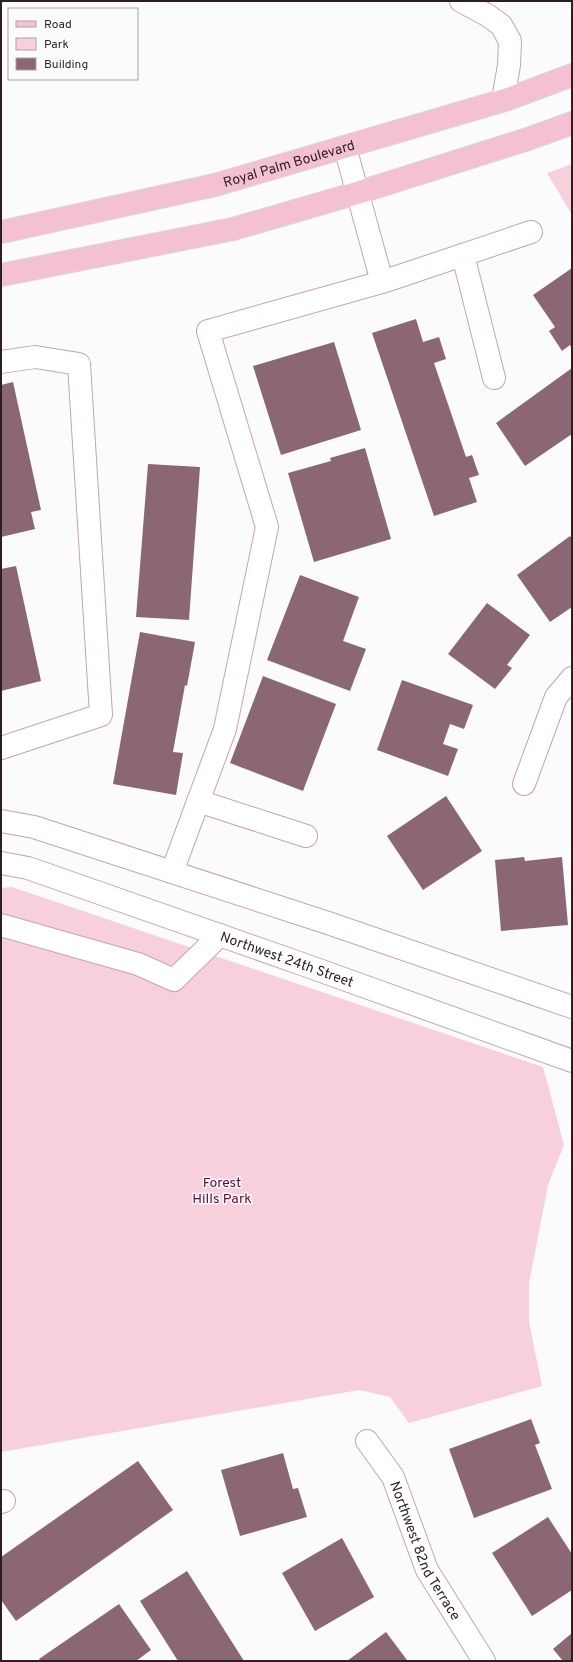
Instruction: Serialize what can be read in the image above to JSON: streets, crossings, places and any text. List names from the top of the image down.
{
  "streets": {
    "main road": ["Royal Palm Boulevard"],
    "street": ["Northwest 24th Street", "Northwest 82nd Terrace"]
  },
  "parks": ["Forest Hills Park"],
  "legend": ["Road", "Park", "Building"]
}
